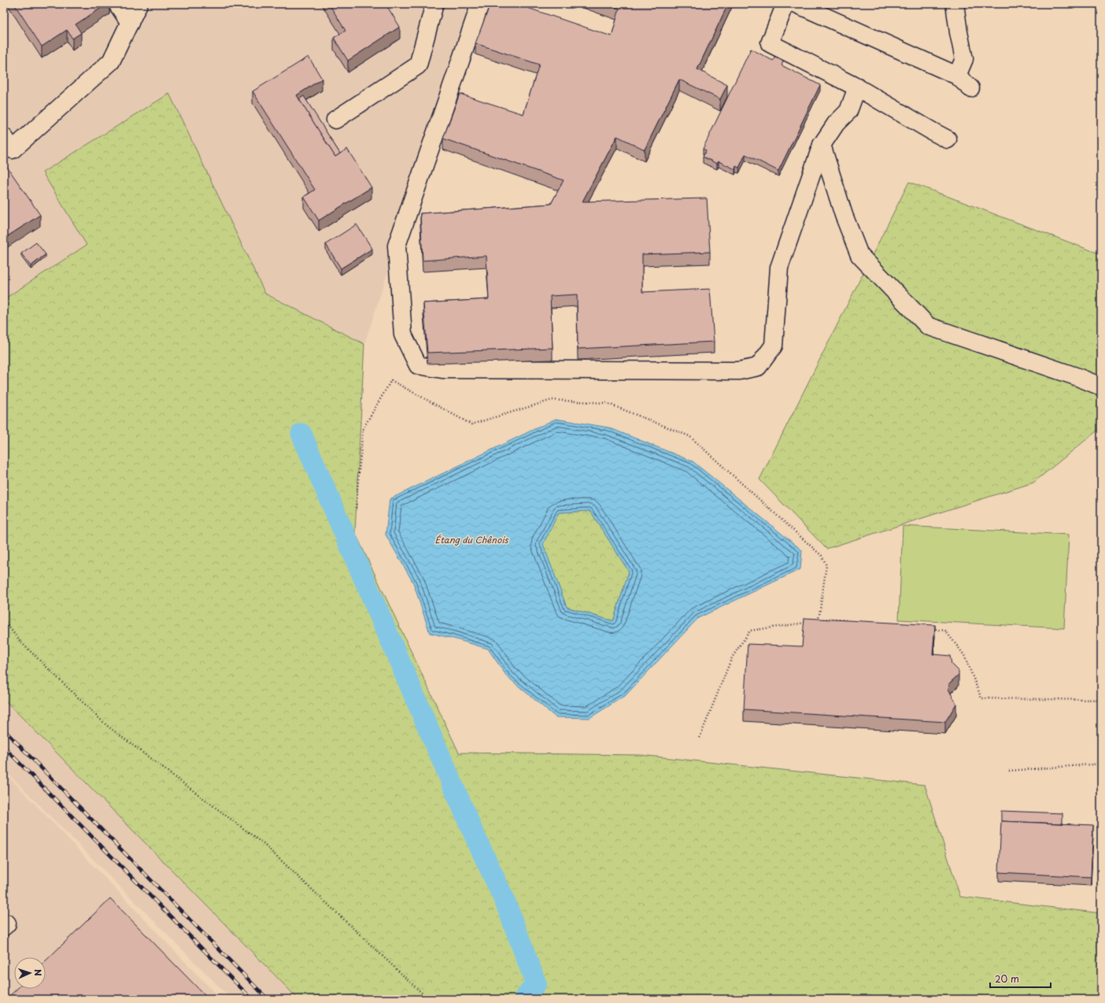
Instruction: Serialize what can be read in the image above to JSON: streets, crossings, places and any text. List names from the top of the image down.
{
  "water": ["Étang du Chênois"],
  "scale_bar": "20 m",
  "north": "right"
}
